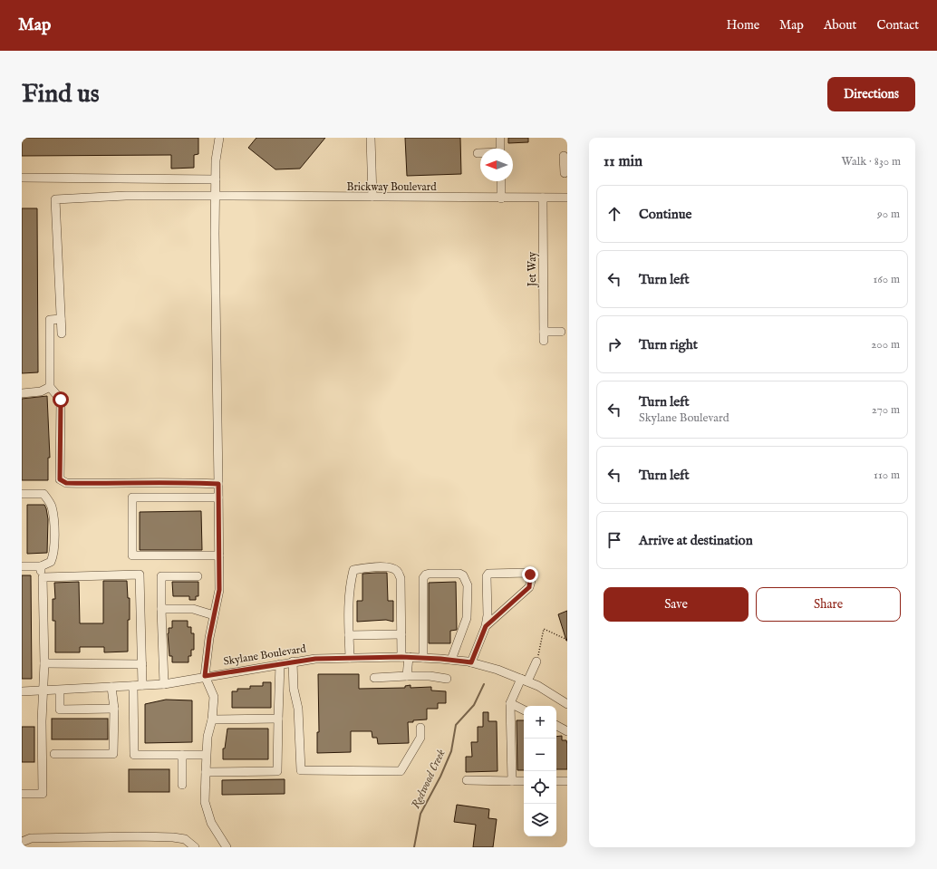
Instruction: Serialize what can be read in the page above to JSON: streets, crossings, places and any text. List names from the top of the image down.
{
  "streets": {
    "street": ["Brickway Boulevard", "Jet Way", "Skylane Boulevard"]
  },
  "crossings": [
    ["Brickway Boulevard", "Jet Way"]
  ],
  "water": ["Redwood Creek"],
  "north": "left",
  "page": {
    "header": "Map",
    "nav": [
      "Home",
      "Map",
      "About",
      "Contact"
    ],
    "buttons": [
      "Directions",
      ["Save", "Share"]
    ],
    "title": "Find us",
    "heading": ["11 min", "Walk · 830 m"],
    "list": [
      ["Continue", "90 m"],
      ["Turn left", "160 m"],
      ["Turn right", "200 m"],
      ["Turn left", "Skylane Boulevard", "270 m"],
      ["Turn left", "110 m"],
      "Arrive at destination"
    ],
    "map_buttons": ["+", "−"]
  }
}
